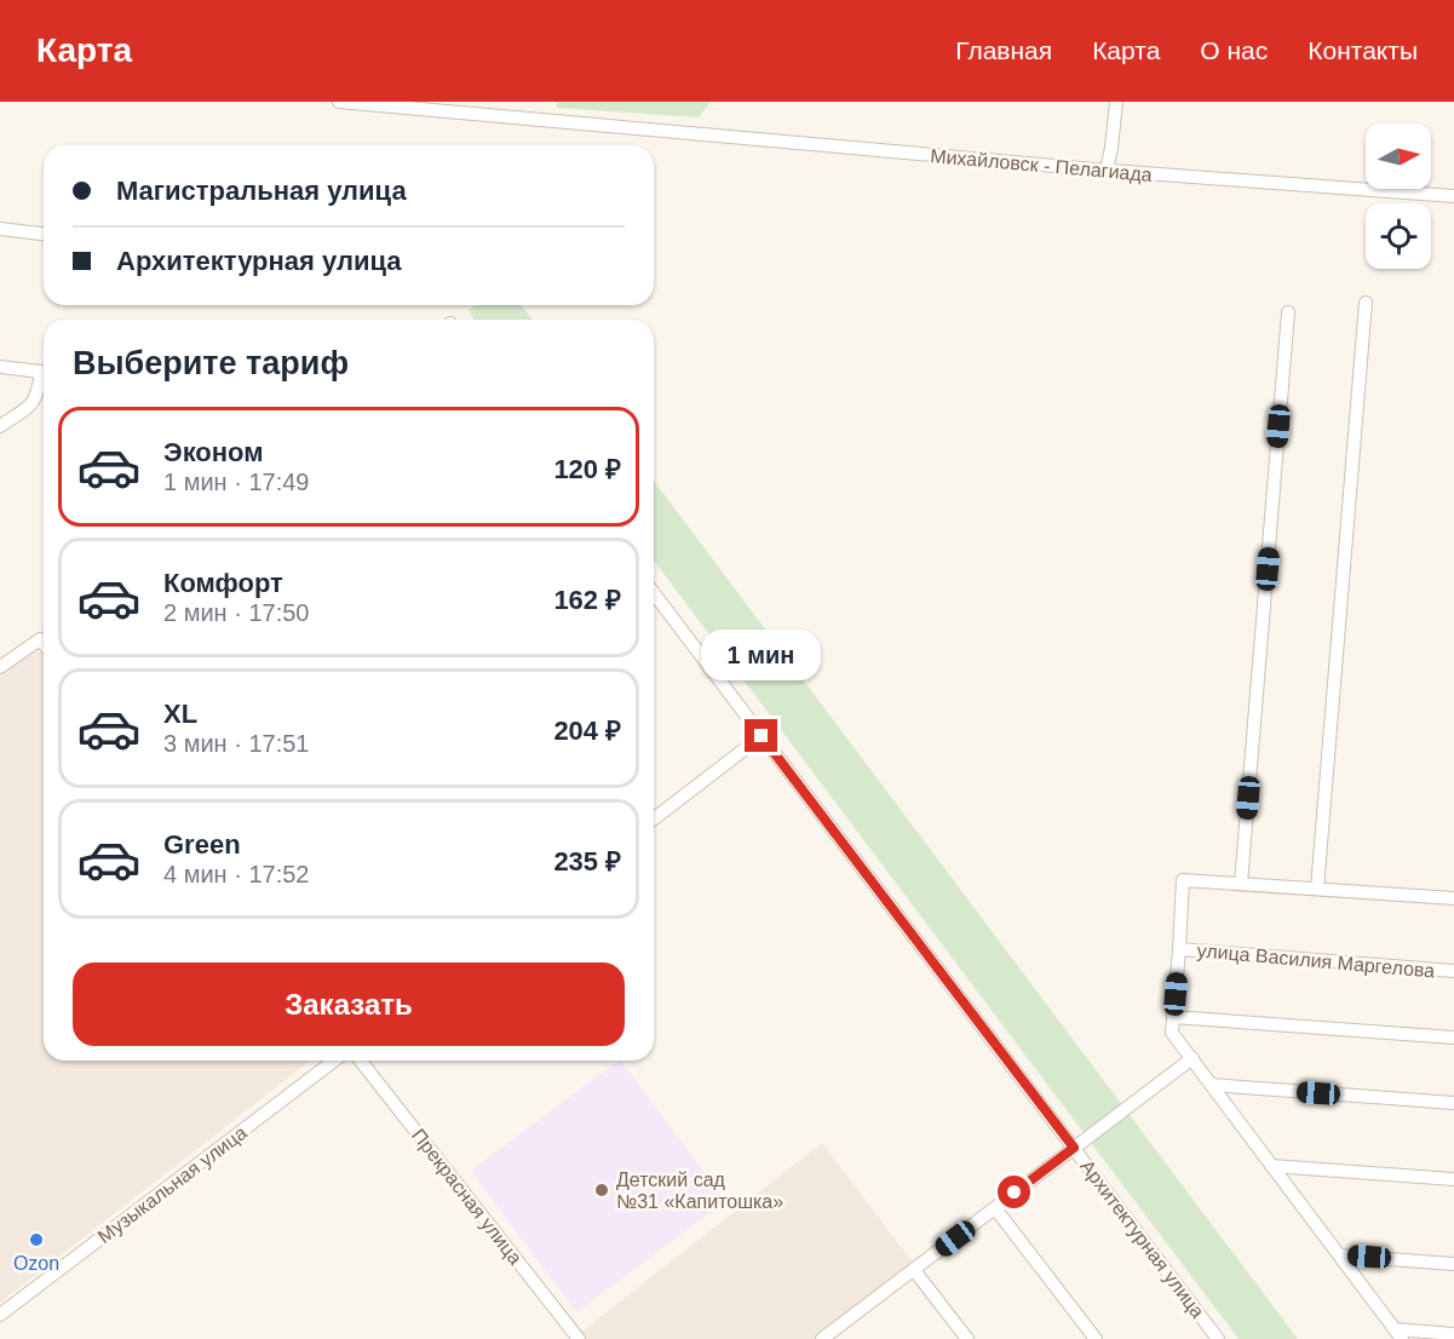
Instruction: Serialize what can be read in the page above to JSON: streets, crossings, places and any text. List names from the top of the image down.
{
  "streets": {
    "street": [
      "Михайловск - Пелагиада",
      "улица Василия Маргелова",
      "Музыкальная улица",
      "Прекрасная улица",
      "Архитектурная улица"
    ]
  },
  "places": ["Детский сад №31 «Капитошка»", "Ozon"],
  "north": "right",
  "page": {
    "header": "Карта",
    "nav": [
      "Главная",
      "Карта",
      "О нас",
      "Контакты"
    ],
    "banner": ["Магистральная улица", "Архитектурная улица"],
    "heading": "Выберите тариф",
    "list": [
      {
        "name": "Эконом",
        "note": "1 мин · 17:49",
        "value": "120 ₽"
      },
      {
        "name": "Комфорт",
        "note": "2 мин · 17:50",
        "value": "162 ₽"
      },
      {
        "name": "XL",
        "note": "3 мин · 17:51",
        "value": "204 ₽"
      },
      {
        "name": "Green",
        "note": "4 мин · 17:52",
        "value": "235 ₽"
      }
    ],
    "bubble": "1 мин",
    "buttons": "Заказать"
  }
}
